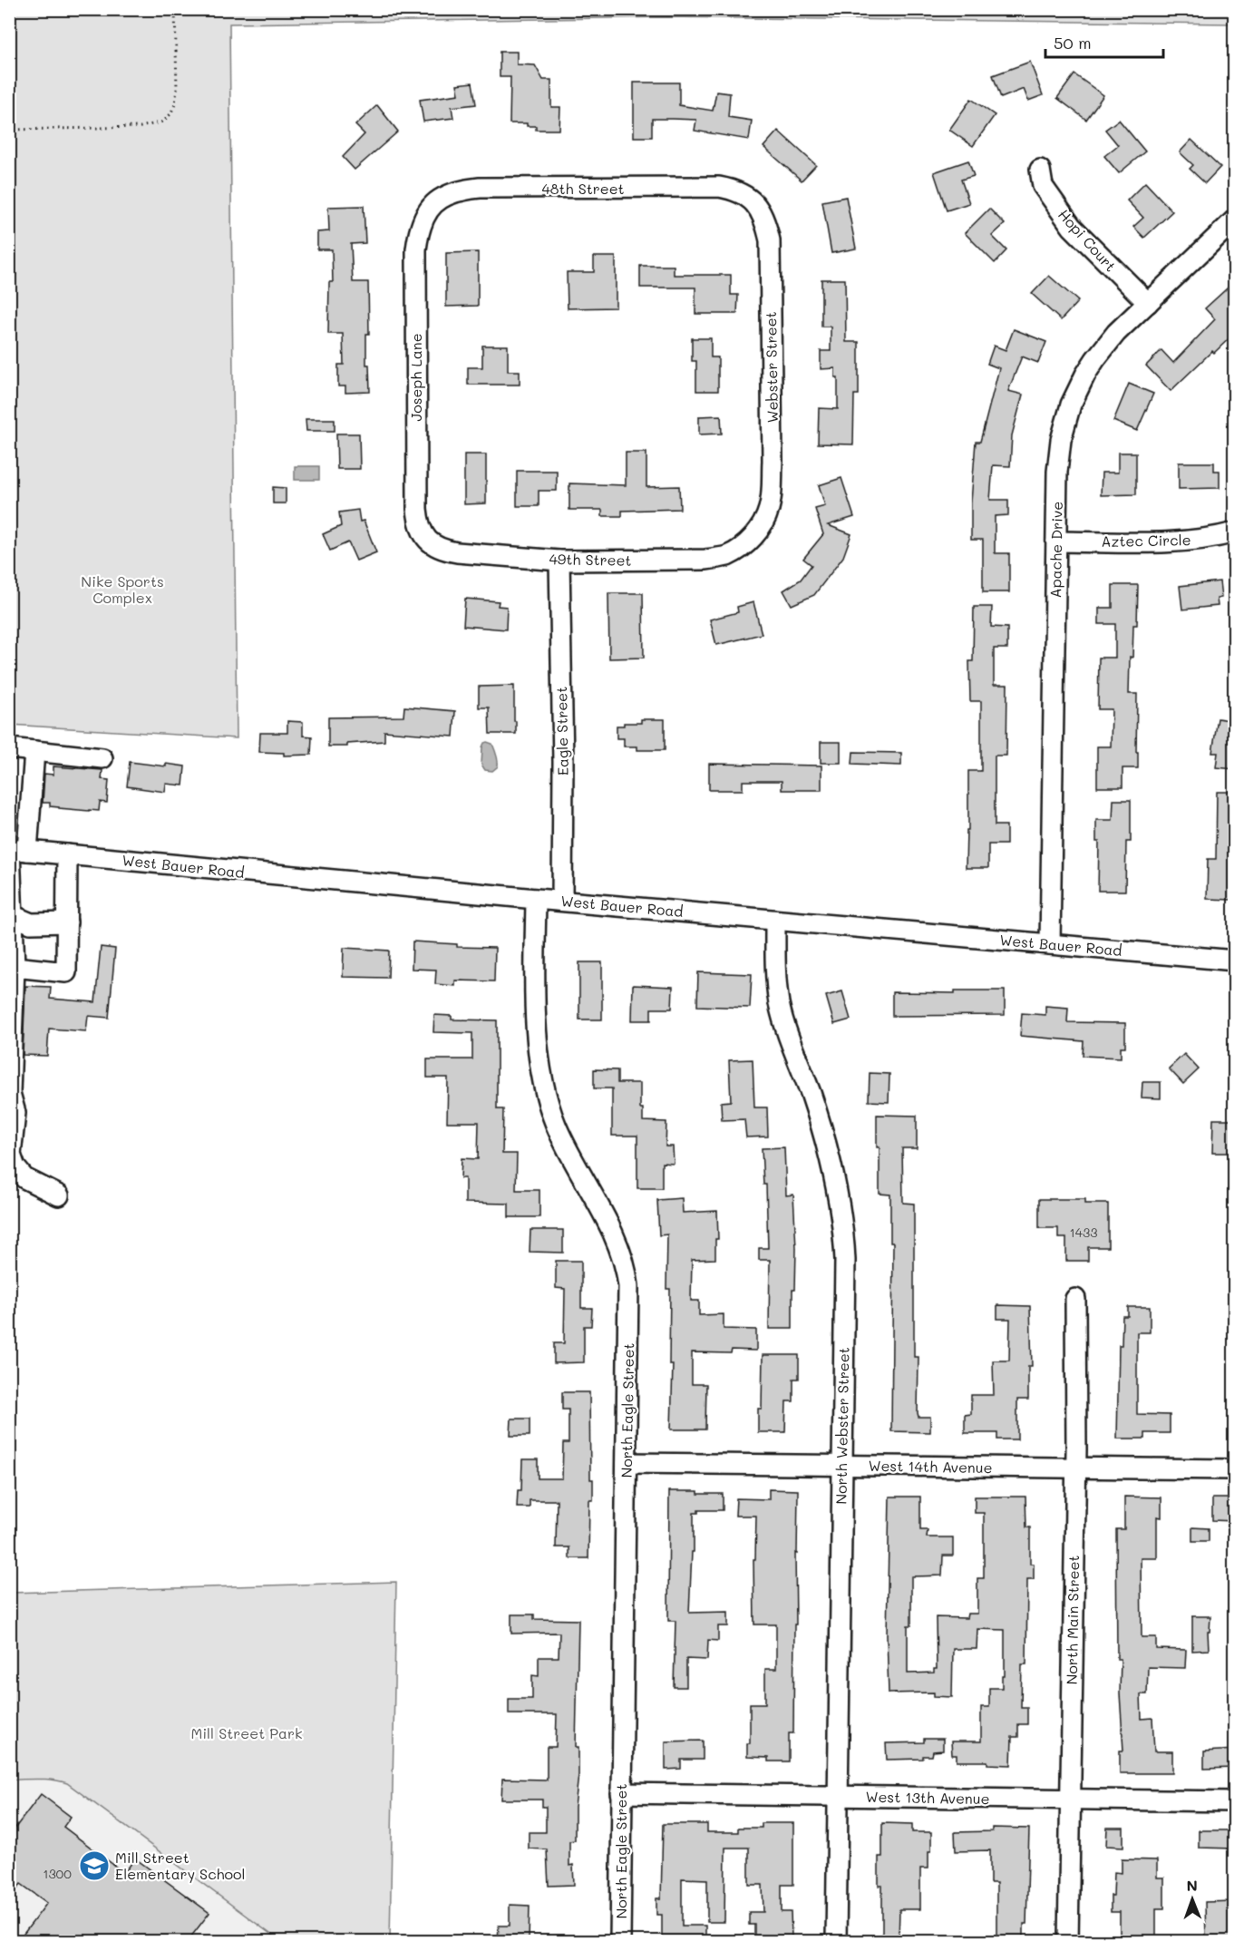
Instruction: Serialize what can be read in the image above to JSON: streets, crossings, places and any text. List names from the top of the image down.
{
  "streets": {
    "street": [
      "48th Street",
      "Hopi Court",
      "Webster Street",
      "Joseph Lane",
      "Aztec Circle",
      "Apache Drive",
      "49th Street",
      "Eagle Street",
      "West Bauer Road",
      "North Eagle Street",
      "North Webster Street",
      "West 14th Avenue",
      "North Main Street",
      "West 13th Avenue"
    ]
  },
  "crossings": [
    ["48th Street", "Webster Street"],
    ["48th Street", "Joseph Lane"],
    ["Hopi Court", "Apache Drive"],
    ["Webster Street", "49th Street"],
    ["Joseph Lane", "49th Street"],
    ["Aztec Circle", "Apache Drive"],
    ["Apache Drive", "West Bauer Road"],
    ["49th Street", "Eagle Street"],
    ["Eagle Street", "West Bauer Road"],
    ["West Bauer Road", "North Eagle Street"],
    ["West Bauer Road", "North Webster Street"],
    ["North Eagle Street", "West 14th Avenue"],
    ["North Eagle Street", "West 13th Avenue"],
    ["North Webster Street", "West 14th Avenue"],
    ["North Webster Street", "West 13th Avenue"],
    ["West 14th Avenue", "North Main Street"],
    ["North Main Street", "West 13th Avenue"]
  ],
  "parks": ["Nike Sports Complex", "Mill Street Park"],
  "places": {
    "school or university": ["Mill Street Elementary School"]
  },
  "house_numbers": ["1433", "1300"],
  "scale_bar": "50 m",
  "north": "top"
}
